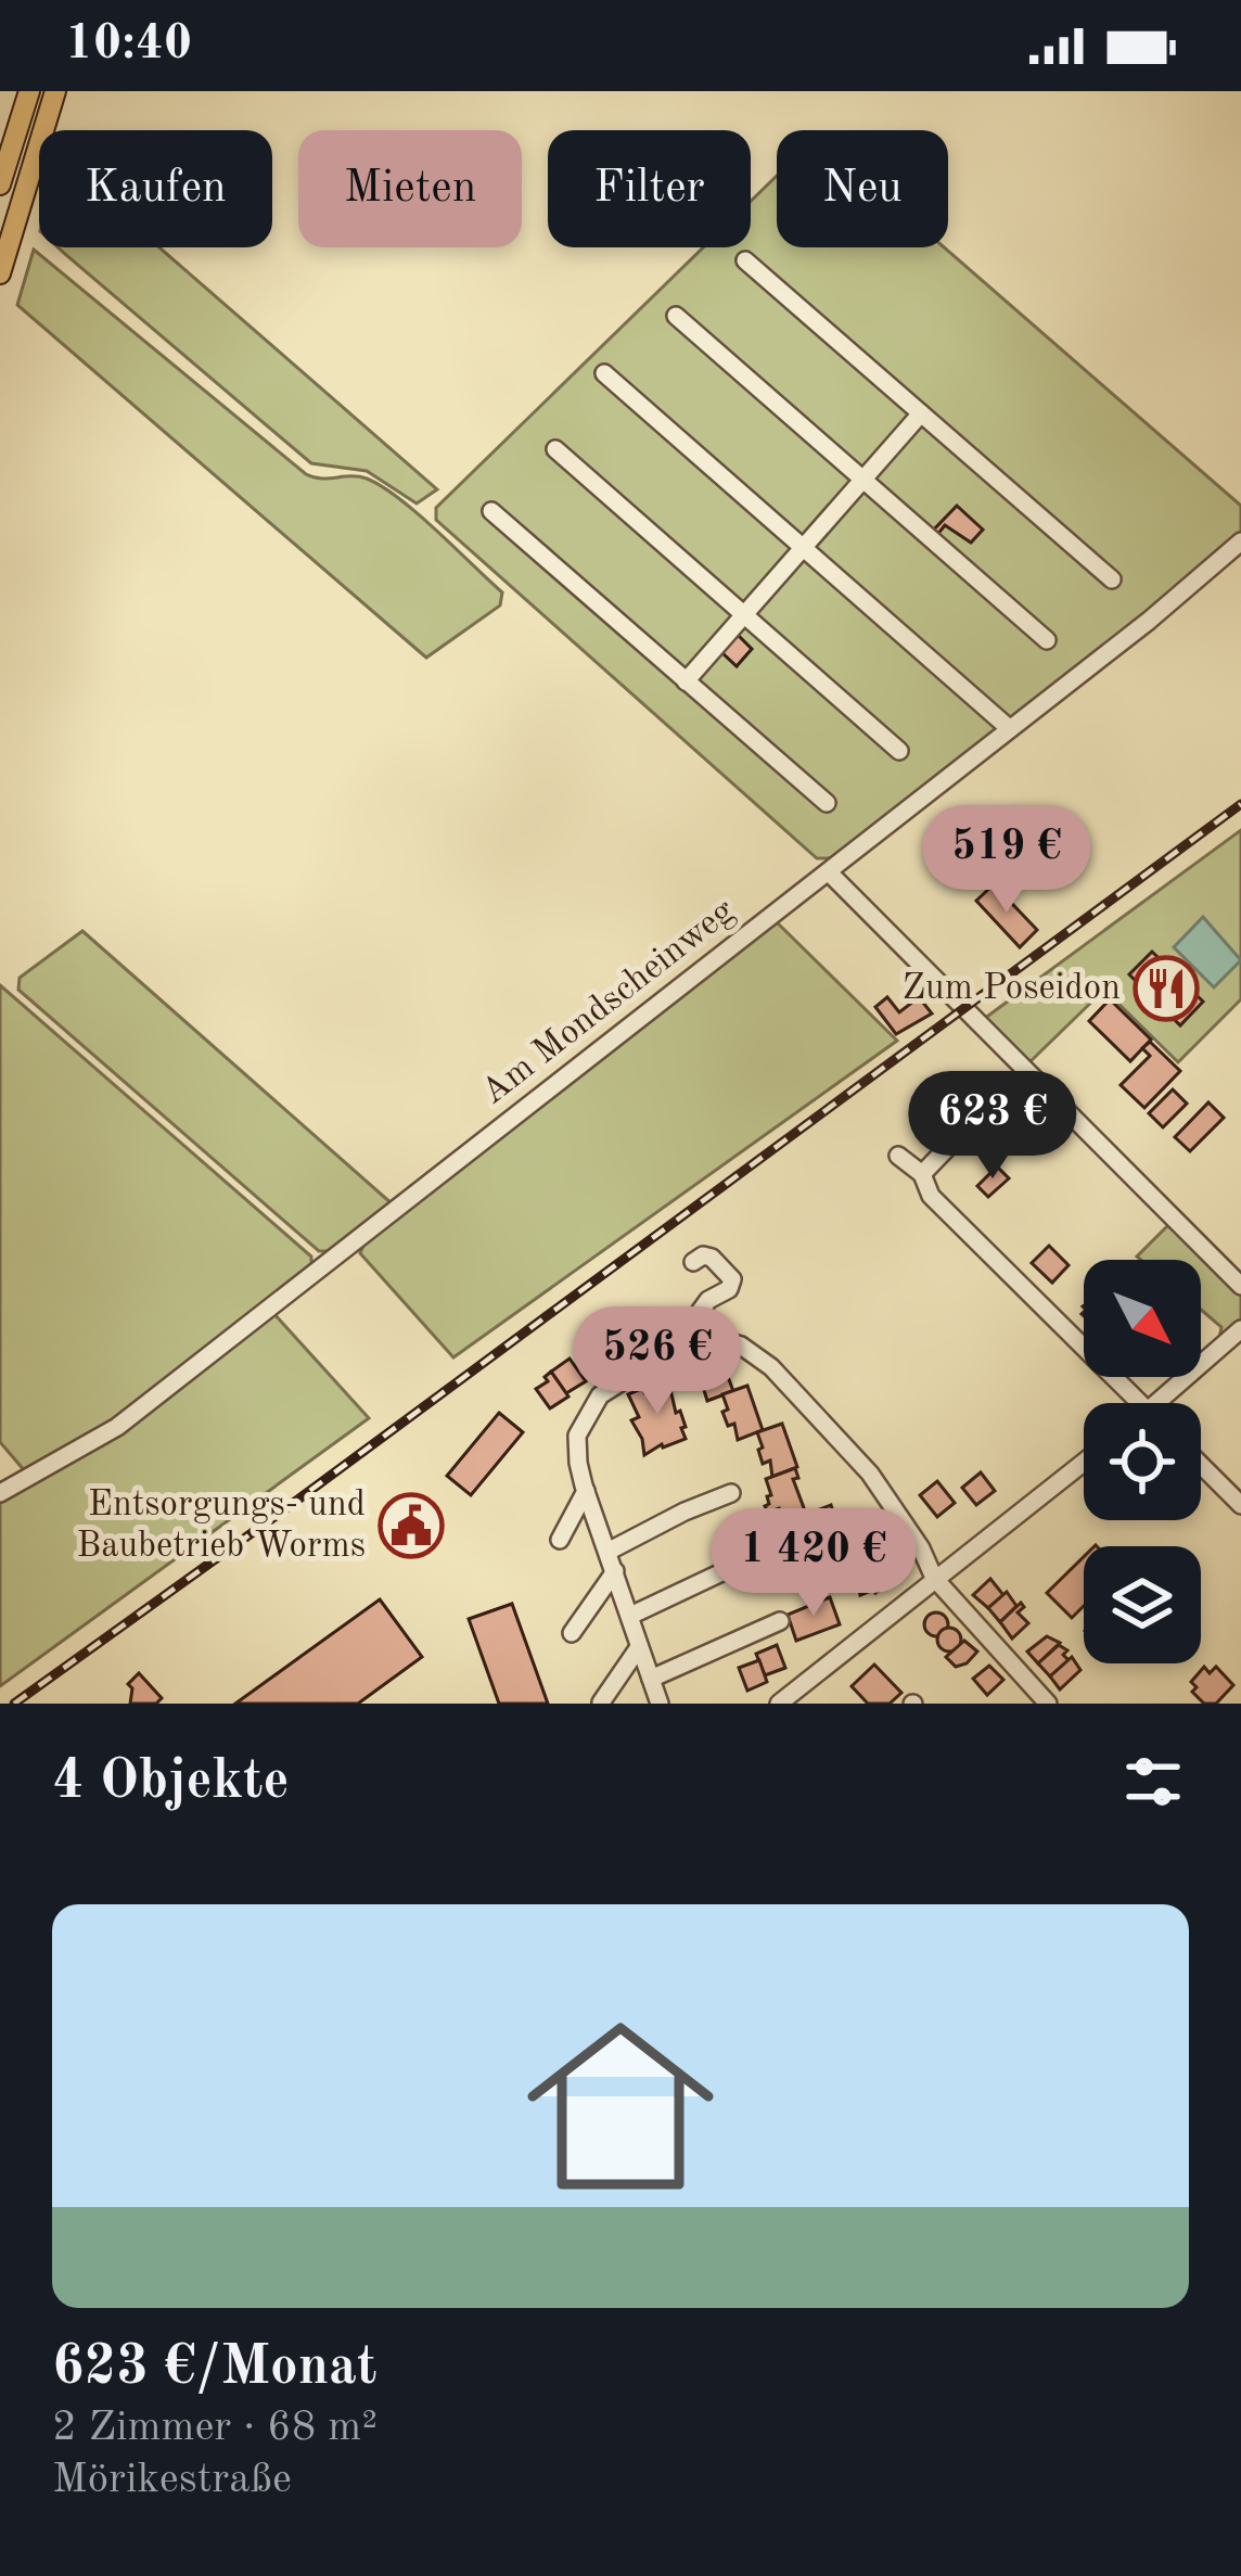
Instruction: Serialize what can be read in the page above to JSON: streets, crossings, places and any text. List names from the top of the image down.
{
  "streets": {
    "street": ["Am Mondscheinweg"]
  },
  "places": {
    "restaurant": ["Zum Poseidon"],
    "public building": ["Entsorgungs- und Baubetrieb Worms"]
  },
  "north": "bottom right",
  "page": {
    "status": "10:40",
    "chip": [
      "Kaufen",
      "Mieten",
      "Filter",
      "Neu"
    ],
    "price": [
      "519 €",
      "623 €",
      "526 €",
      "1 420 €"
    ],
    "heading": "4 Objekte",
    "list": [
      {
        "name": "623 €/Monat",
        "note": "2 Zimmer · 68 m² · Mörikestraße"
      }
    ]
  }
}
